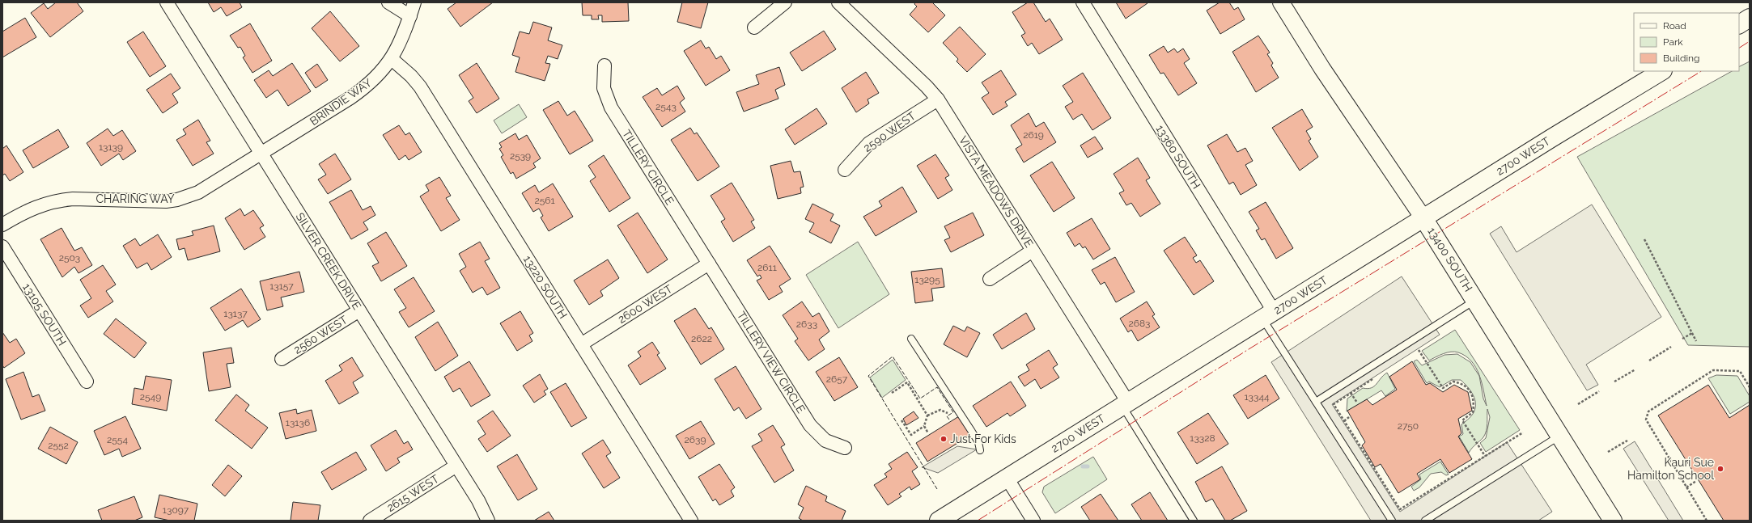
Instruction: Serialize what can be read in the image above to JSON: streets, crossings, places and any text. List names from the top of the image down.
{
  "streets": {
    "main road": ["2700 WEST", "13400 SOUTH"],
    "street": [
      "BRINDIE WAY",
      "2590 WEST",
      "13360 SOUTH",
      "TILLERY CIRCLE",
      "VISTA MEADOWS DRIVE",
      "CHARING WAY",
      "SILVER CREEK DRIVE",
      "13220 SOUTH",
      "2600 WEST",
      "13105 SOUTH",
      "2560 WEST",
      "TILLERY VIEW CIRCLE",
      "2615 WEST"
    ]
  },
  "crossings": [
    ["BRINDIE WAY", "CHARING WAY"],
    ["BRINDIE WAY", "SILVER CREEK DRIVE"],
    ["BRINDIE WAY", "13220 SOUTH"],
    ["2590 WEST", "VISTA MEADOWS DRIVE"],
    ["2700 WEST", "13360 SOUTH"],
    ["2700 WEST", "VISTA MEADOWS DRIVE"],
    ["2700 WEST", "13400 SOUTH"],
    ["TILLERY CIRCLE", "2600 WEST"],
    ["TILLERY CIRCLE", "TILLERY VIEW CIRCLE"],
    ["CHARING WAY", "SILVER CREEK DRIVE"],
    ["SILVER CREEK DRIVE", "2560 WEST"],
    ["SILVER CREEK DRIVE", "2615 WEST"],
    ["13220 SOUTH", "2600 WEST"],
    ["2600 WEST", "TILLERY VIEW CIRCLE"]
  ],
  "places": ["Just For Kids", "Kauri Sue Hamilton School"],
  "house_numbers": [
    "2543",
    "2619",
    "13139",
    "2539",
    "2561",
    "2503",
    "2611",
    "13295",
    "13157",
    "13137",
    "2683",
    "2633",
    "2622",
    "2657",
    "2549",
    "13344",
    "13136",
    "2750",
    "13328",
    "2554",
    "2639",
    "2552",
    "13097"
  ],
  "legend": ["Road", "Park", "Building"]
}
